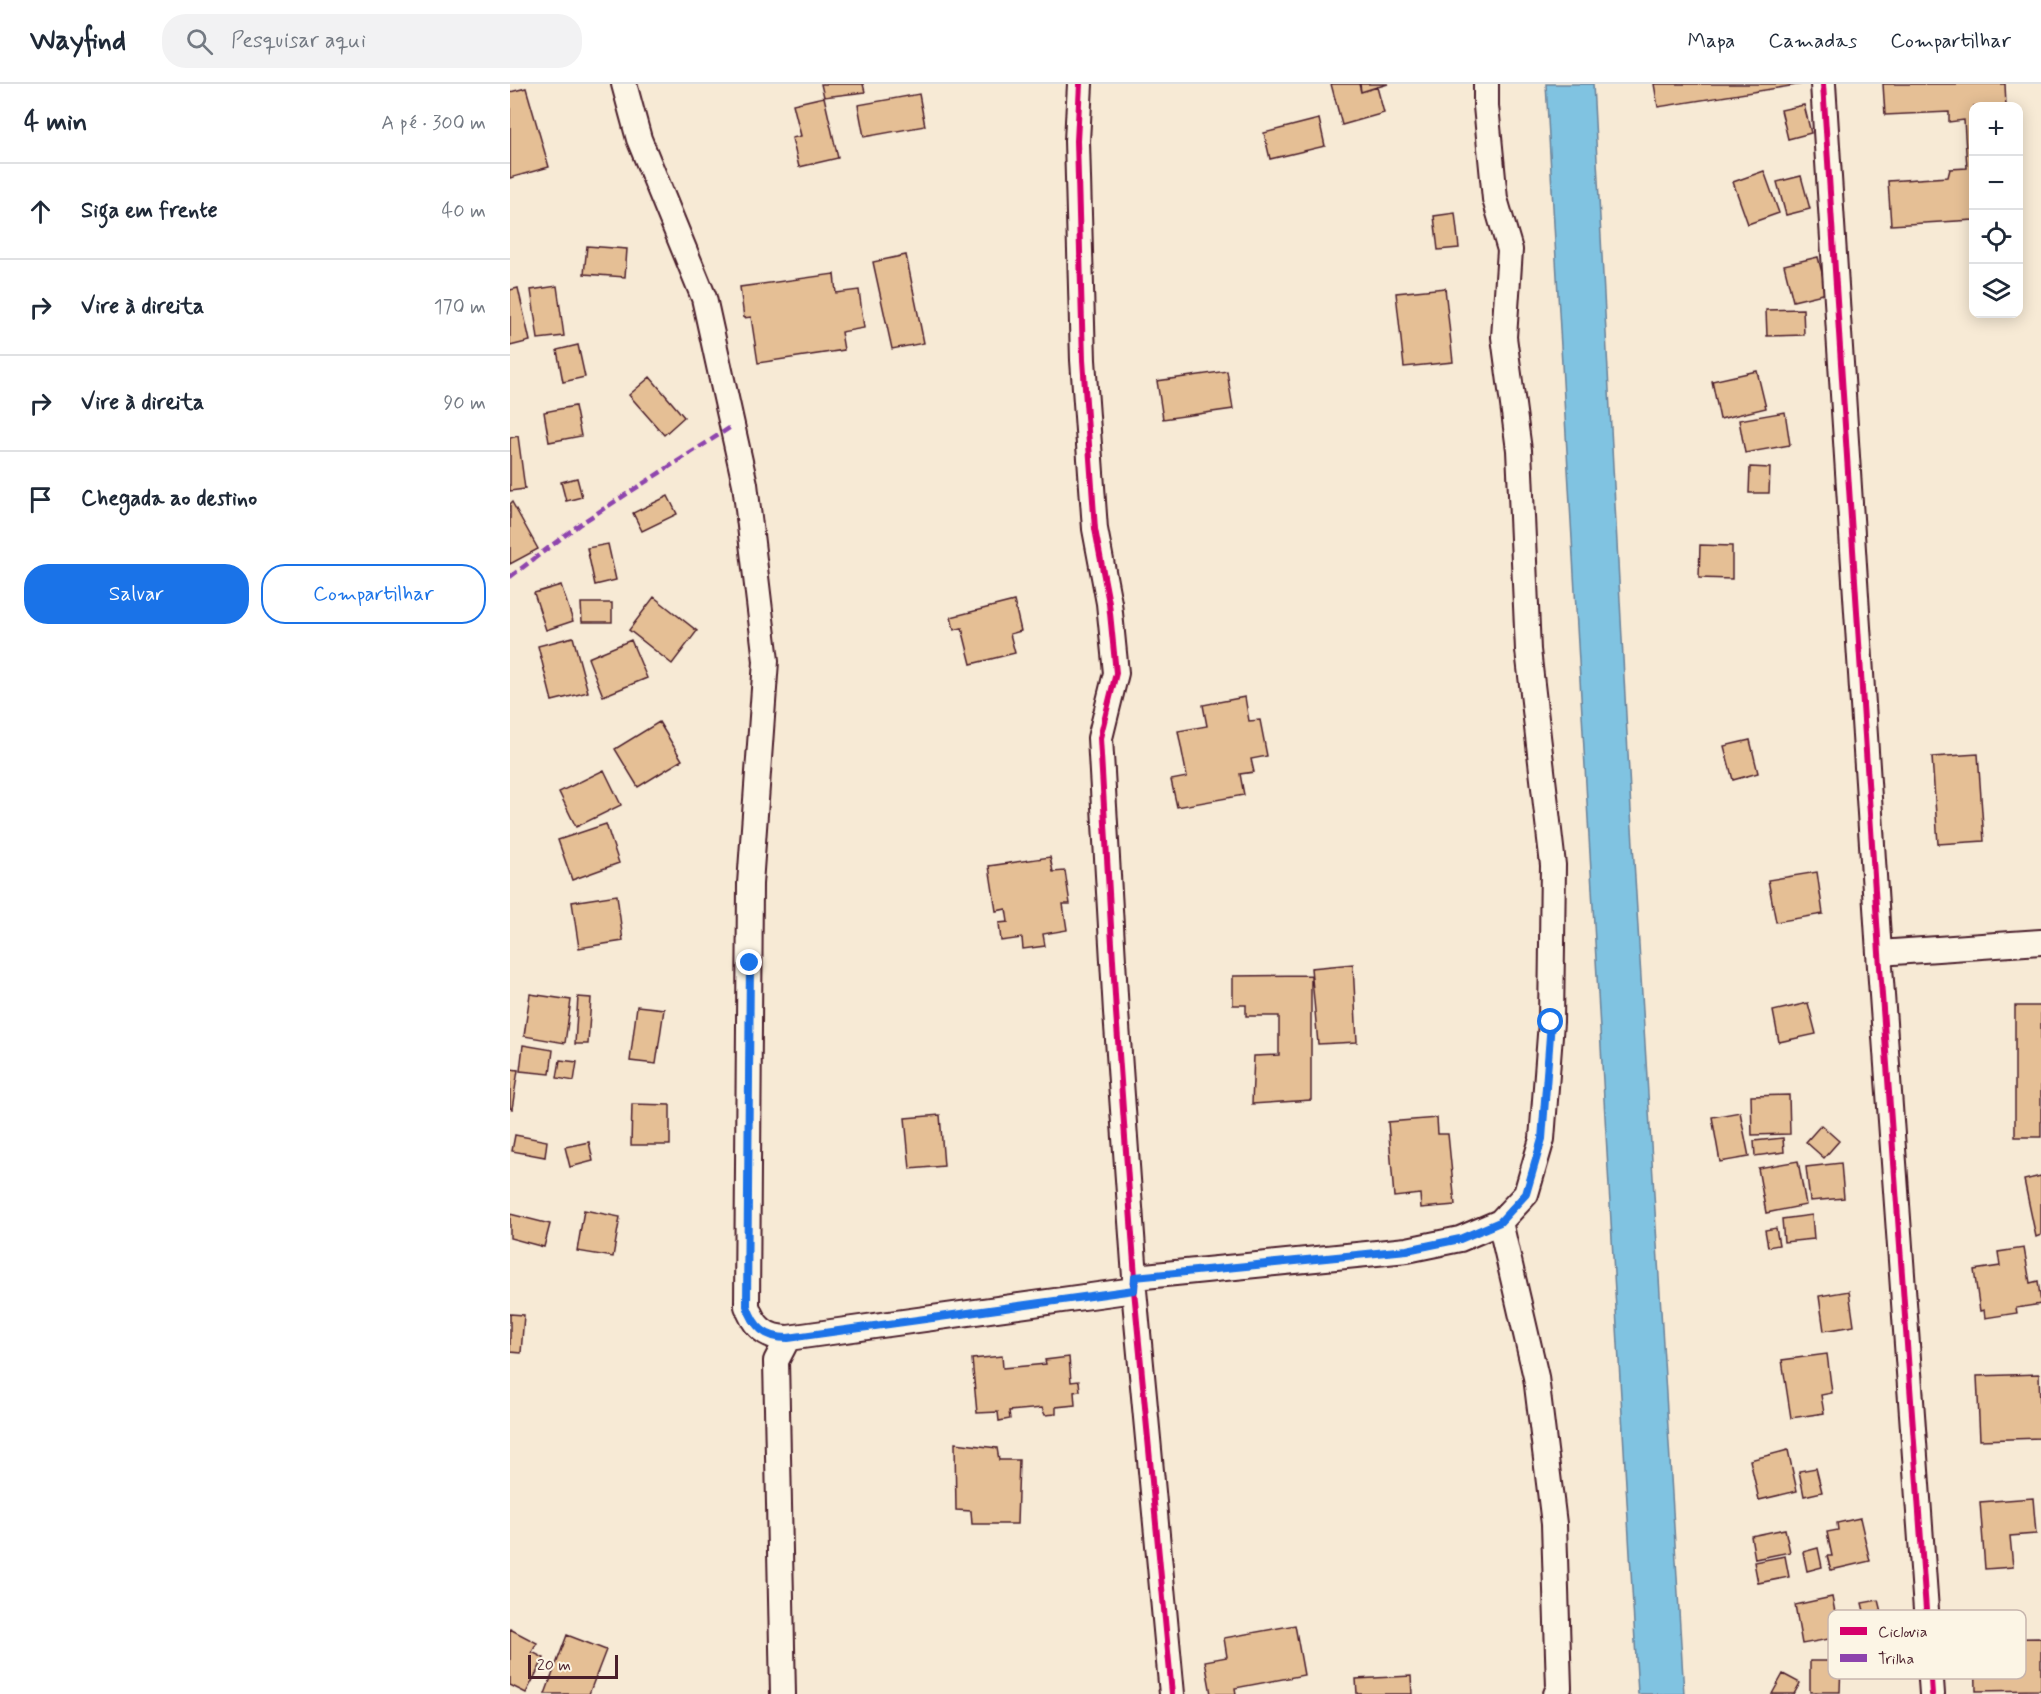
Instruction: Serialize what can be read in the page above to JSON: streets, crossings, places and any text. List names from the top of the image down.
{
  "legend": ["Ciclovia", "Trilha"],
  "scale_bar": "20 m",
  "page": {
    "header": "Wayfind",
    "search": "Pesquisar aqui",
    "nav": ["Mapa", "Camadas", "Compartilhar"],
    "heading": ["4 min", "A pé · 300 m"],
    "map_buttons": ["+", "−"],
    "list": [
      ["Siga em frente", "40 m"],
      ["Vire à direita", "170 m"],
      ["Vire à direita", "90 m"],
      "Chegada ao destino"
    ],
    "buttons": ["Salvar", "Compartilhar"],
    "scale": "20 m"
  }
}
